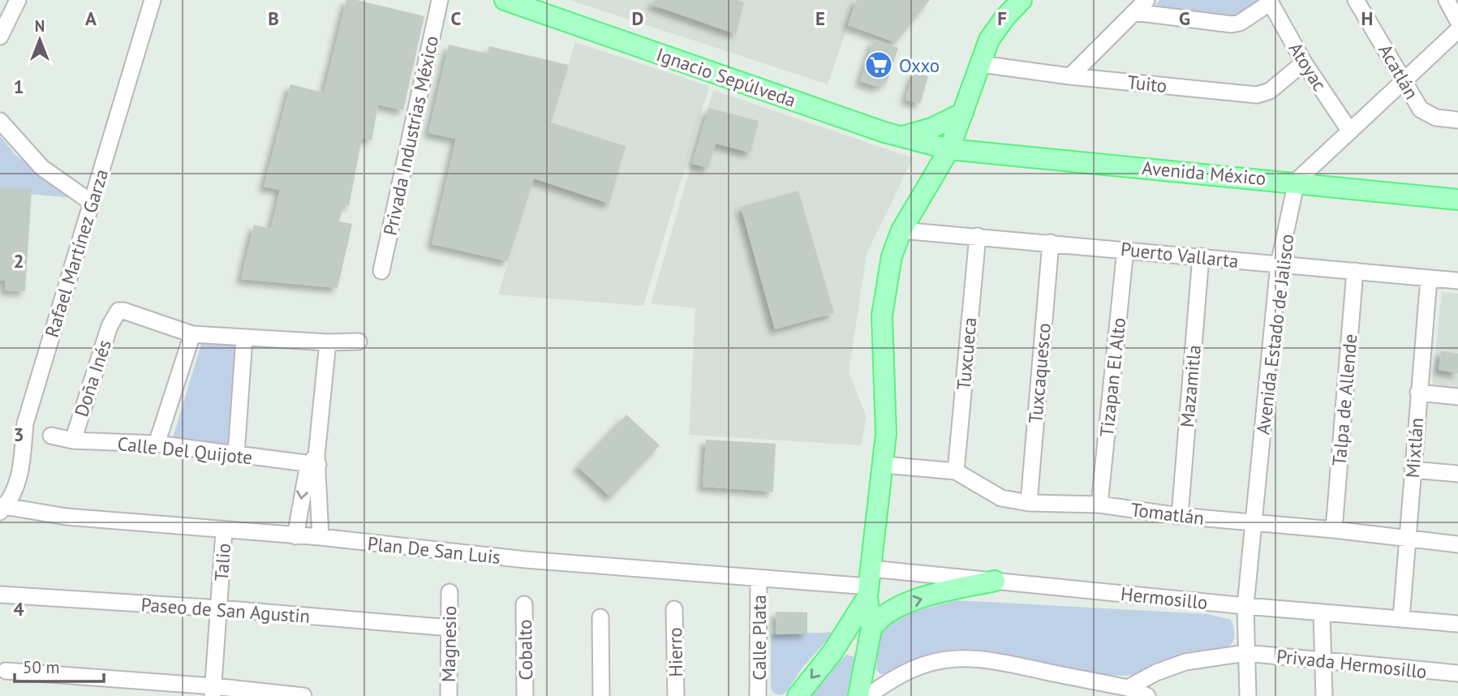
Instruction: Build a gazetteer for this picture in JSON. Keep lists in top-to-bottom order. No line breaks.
{"streets":{"main road":["Ignacio Sepúlveda","Avenida México"],"street":["Atoyac","Acatlán","Tuito","Privada Industrias México","Rafael Martínez Garza","Puerto Vallarta","Avenida Estado de Jalisco","Tuxcueca","Tuxcaquesco","Tizapan El Alto","Doña Inés","Mazamitla","Talpa de Allende","Mixtlán","Calle Del Quijote","Tomatlán","Plan De San Luis","Talio","Hermosillo","Paseo de San Agustin","Calle Plata","Magnesio","Cobalto","Hierro","Privada Hermosillo"]},"crossings":[["Atoyac","Tuito"],["Ignacio Sepúlveda","Avenida México"],["Avenida México","Avenida Estado de Jalisco"],["Rafael Martínez Garza","Plan De San Luis"],["Puerto Vallarta","Avenida Estado de Jalisco"],["Puerto Vallarta","Tuxcueca"],["Puerto Vallarta","Tuxcaquesco"],["Puerto Vallarta","Tizapan El Alto"],["Puerto Vallarta","Mazamitla"],["Puerto Vallarta","Talpa de Allende"],["Puerto Vallarta","Mixtlán"],["Avenida Estado de Jalisco","Tomatlán"],["Avenida Estado de Jalisco","Hermosillo"],["Avenida Estado de Jalisco","Privada Hermosillo"],["Tuxcueca","Tomatlán"],["Tuxcaquesco","Tomatlán"],["Tizapan El Alto","Tomatlán"],["Doña Inés","Calle Del Quijote"],["Mazamitla","Tomatlán"],["Talpa de Allende","Tomatlán"],["Mixtlán","Tomatlán"],["Mixtlán","Hermosillo"],["Plan De San Luis","Talio"],["Plan De San Luis","Hermosillo"],["Plan De San Luis","Calle Plata"],["Talio","Paseo de San Agustin"],["Paseo de San Agustin","Magnesio"]],"places":{"supermarket":["Oxxo"]},"scale_bar":"50 m","north":"top","grid":{"columns":["A","B","C","D","E","F","G","H"],"rows":["1","2","3","4"]}}
